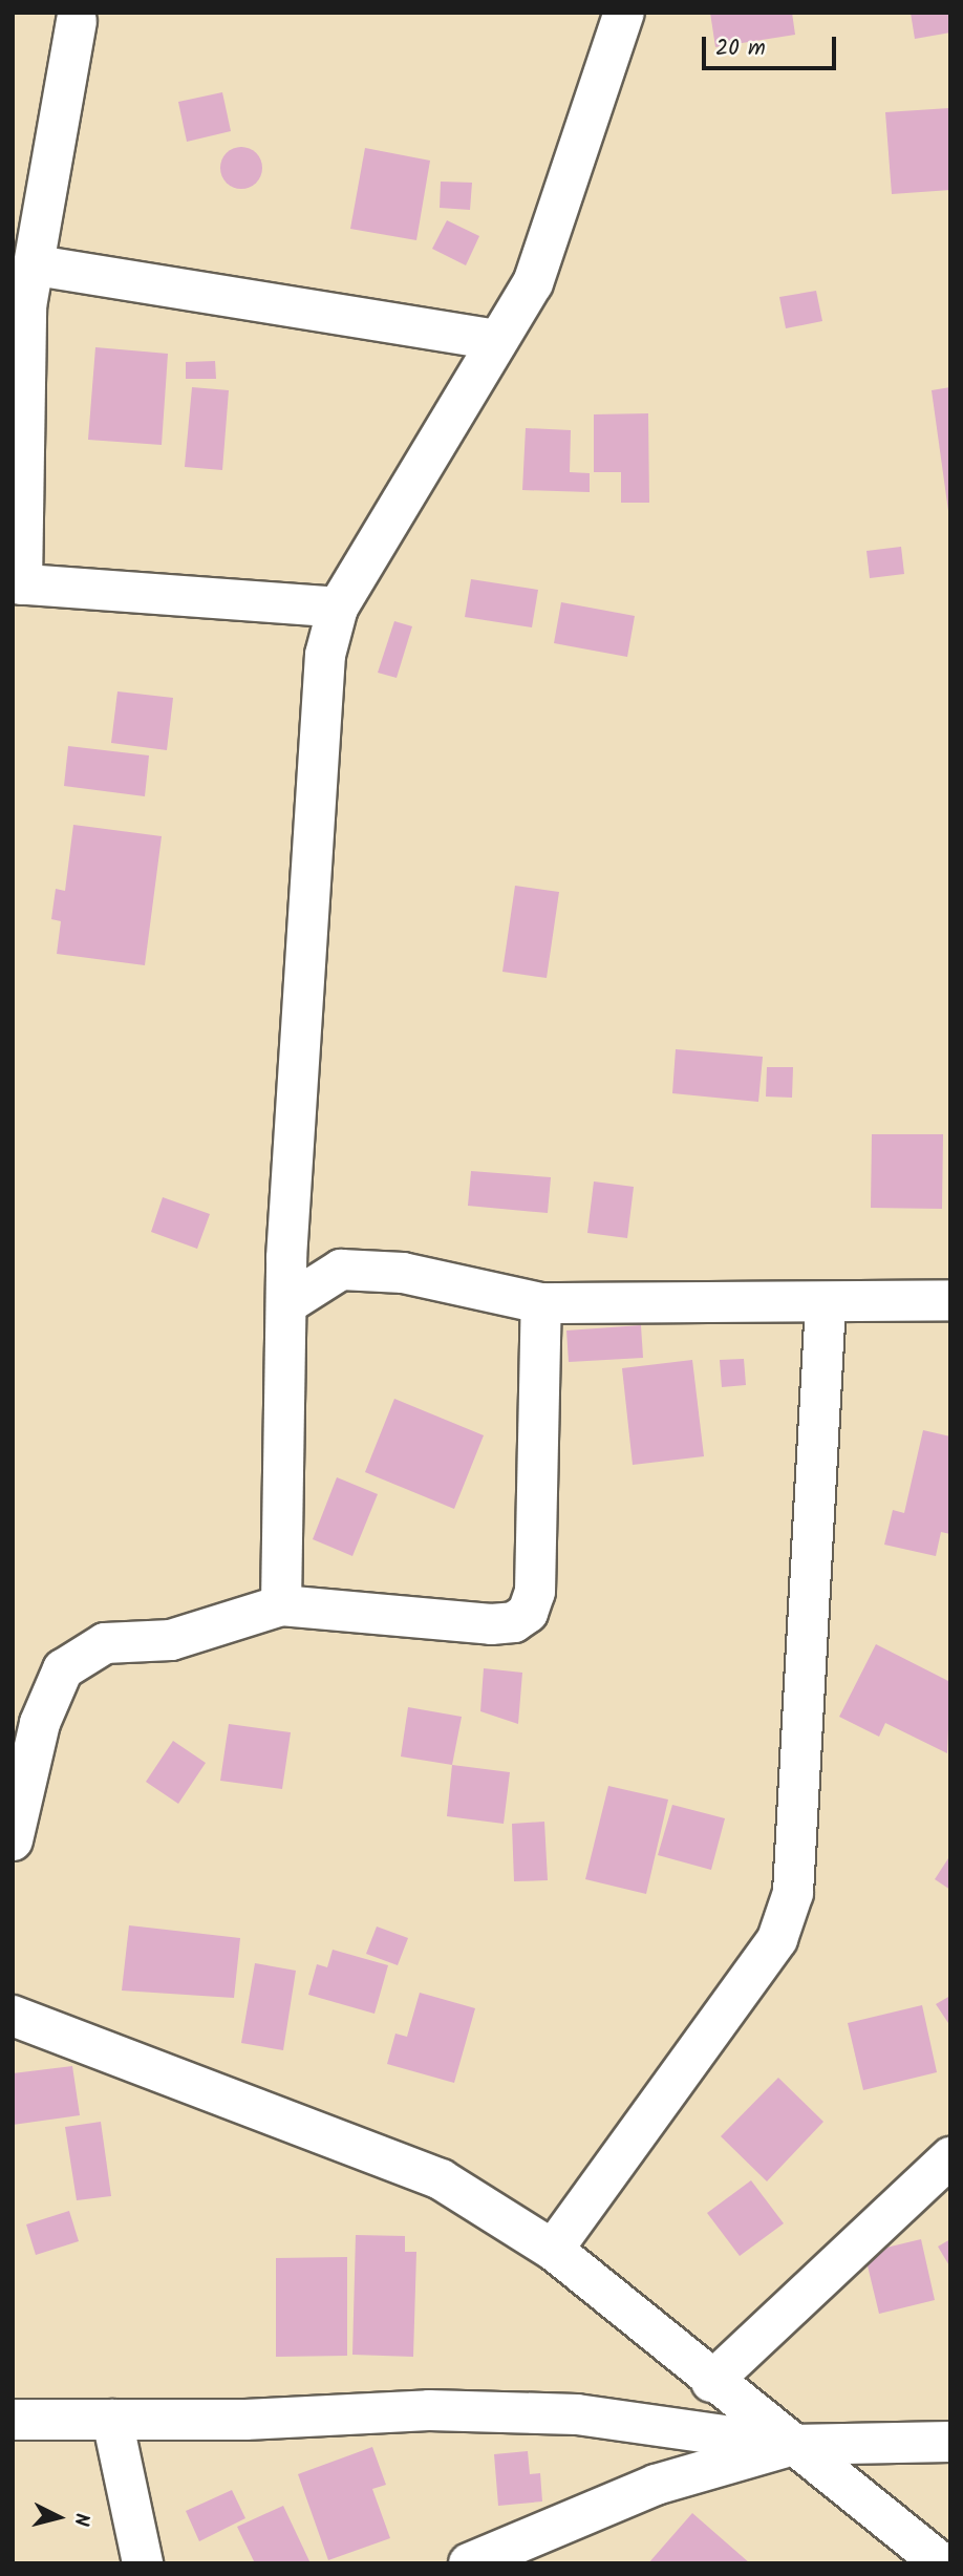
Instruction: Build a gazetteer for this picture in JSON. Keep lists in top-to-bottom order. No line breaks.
{"scale_bar":"20 m","north":"right"}
